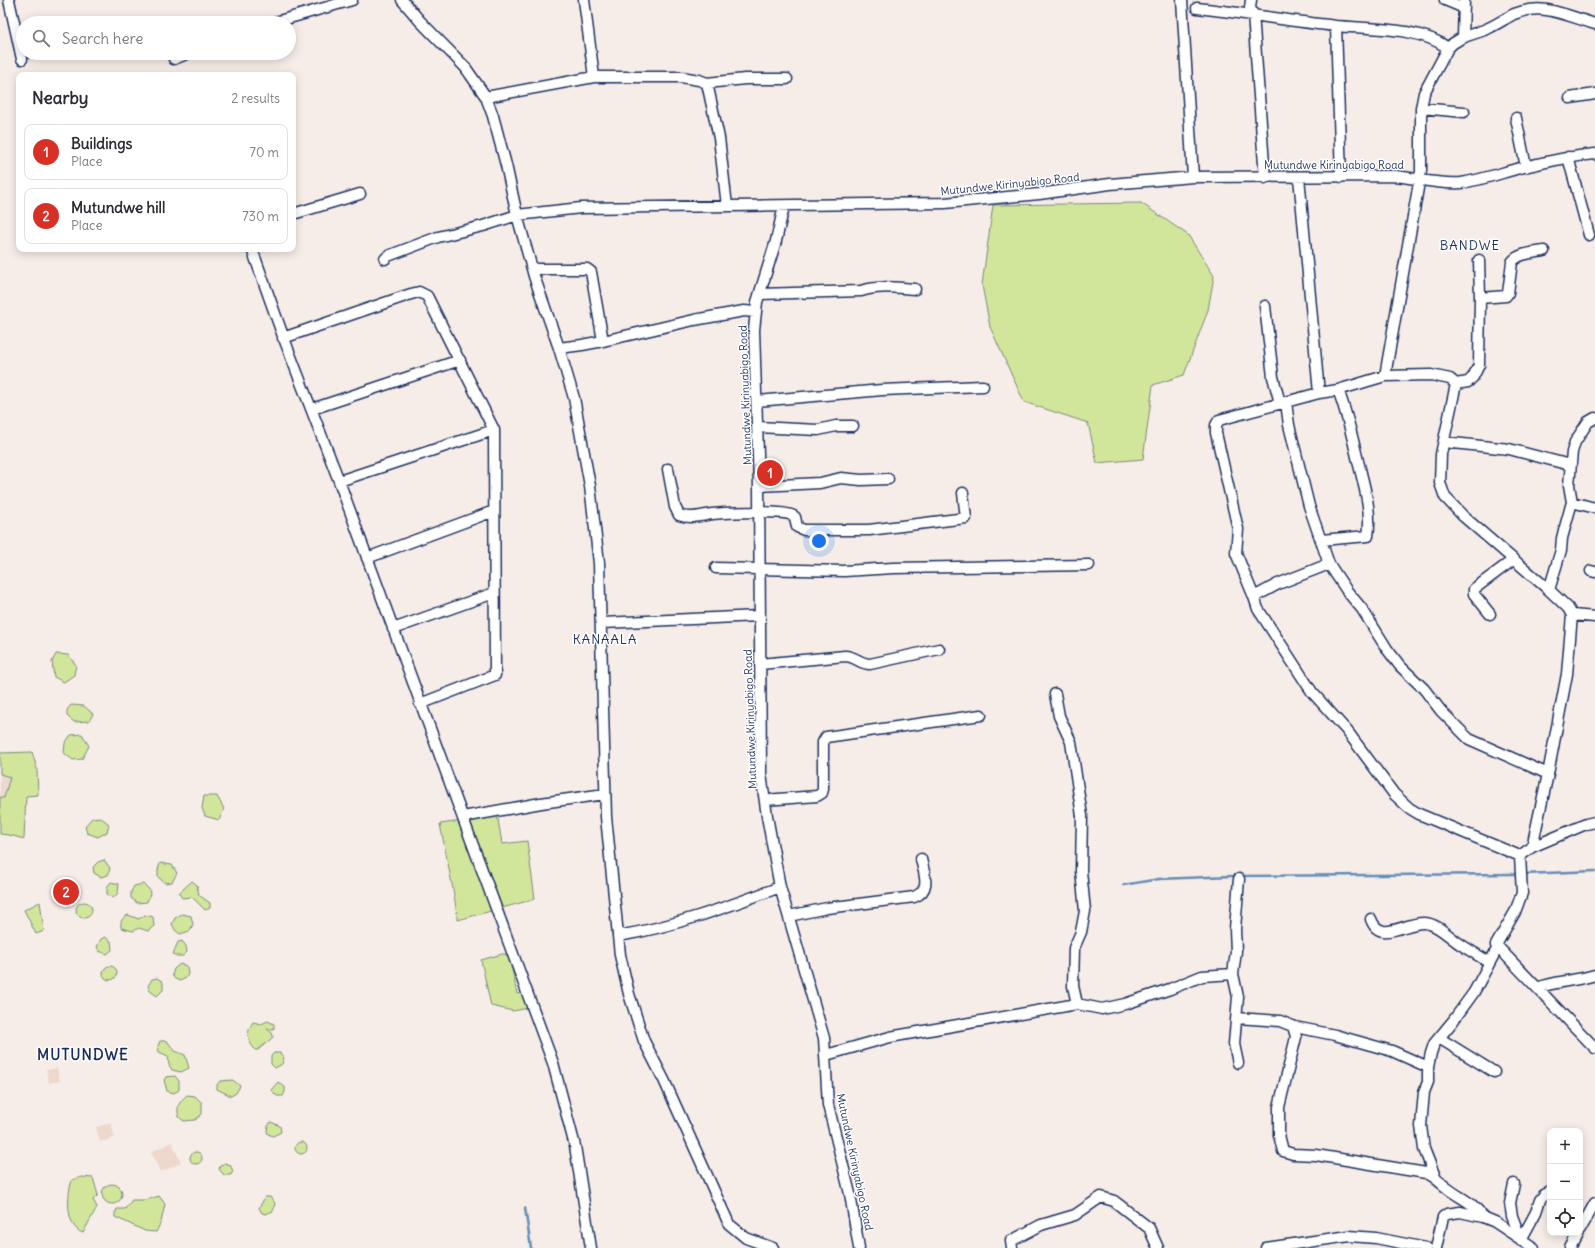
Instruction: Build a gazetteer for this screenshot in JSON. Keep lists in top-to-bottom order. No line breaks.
{"streets":{"street":["Mutundwe Kirinyabigo Road"]},"districts":["BANDWE","KANAALA","MUTUNDWE"],"page":{"search":"Search here","heading":["Nearby","2 results"],"list":[{"mark":"1","name":"Buildings","note":"Place","value":"70 m"},{"mark":"2","name":"Mutundwe hill","note":"Place","value":"730 m"}],"pins":["1","2"],"map_buttons":["+","−"]}}
